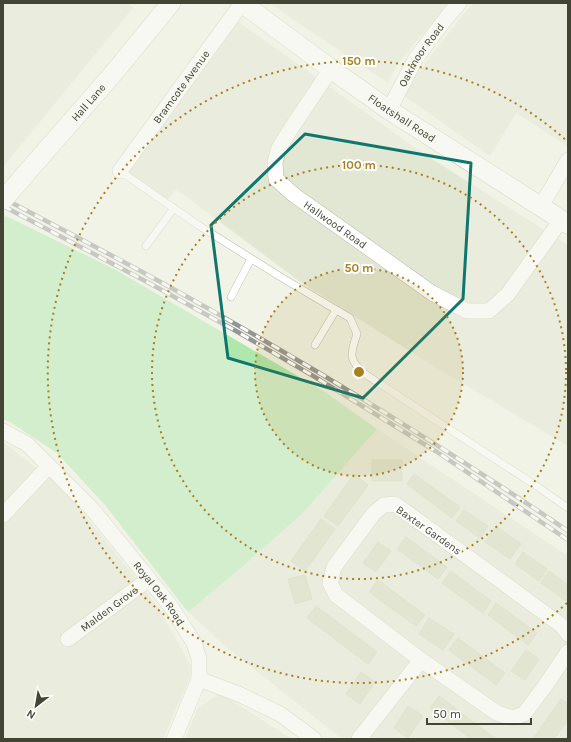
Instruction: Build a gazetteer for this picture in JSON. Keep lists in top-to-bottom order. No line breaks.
{"streets":{"street":["Oakmoor Road","Bramcote Avenue","Hall Lane","Floatshall Road","Hallwood Road","Baxter Gardens","Royal Oak Road","Malden Grove"]},"crossings":[["Oakmoor Road","Floatshall Road"],["Bramcote Avenue","Floatshall Road"],["Floatshall Road","Hallwood Road"],["Royal Oak Road","Malden Grove"]],"scale_bar":"50 m","north":"bottom left","rings":["150 m","100 m","50 m"]}
